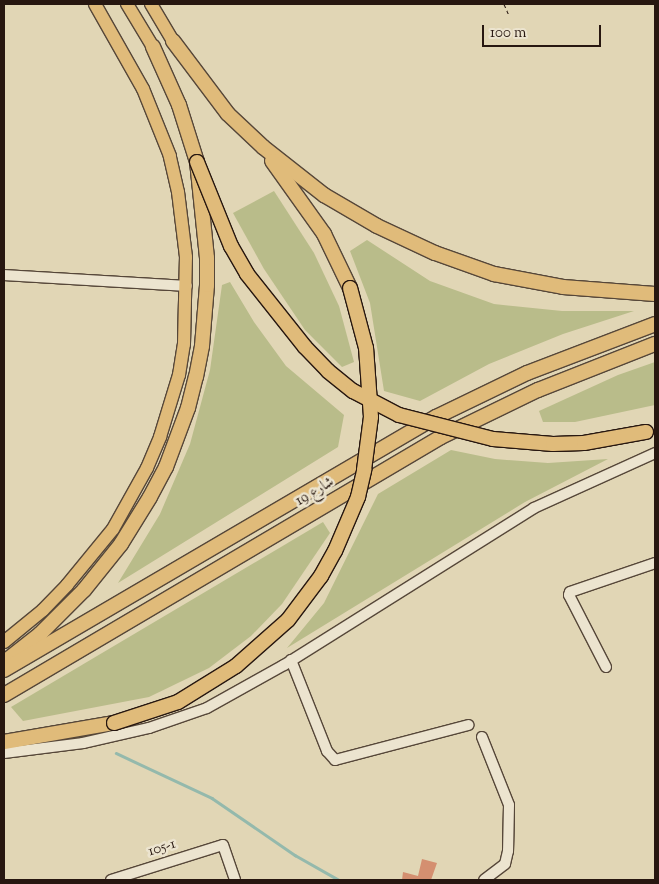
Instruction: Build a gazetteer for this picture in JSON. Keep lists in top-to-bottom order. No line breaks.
{"streets":{"highway":["شارع 19"],"street":["105-1"]},"scale_bar":"100 m"}
